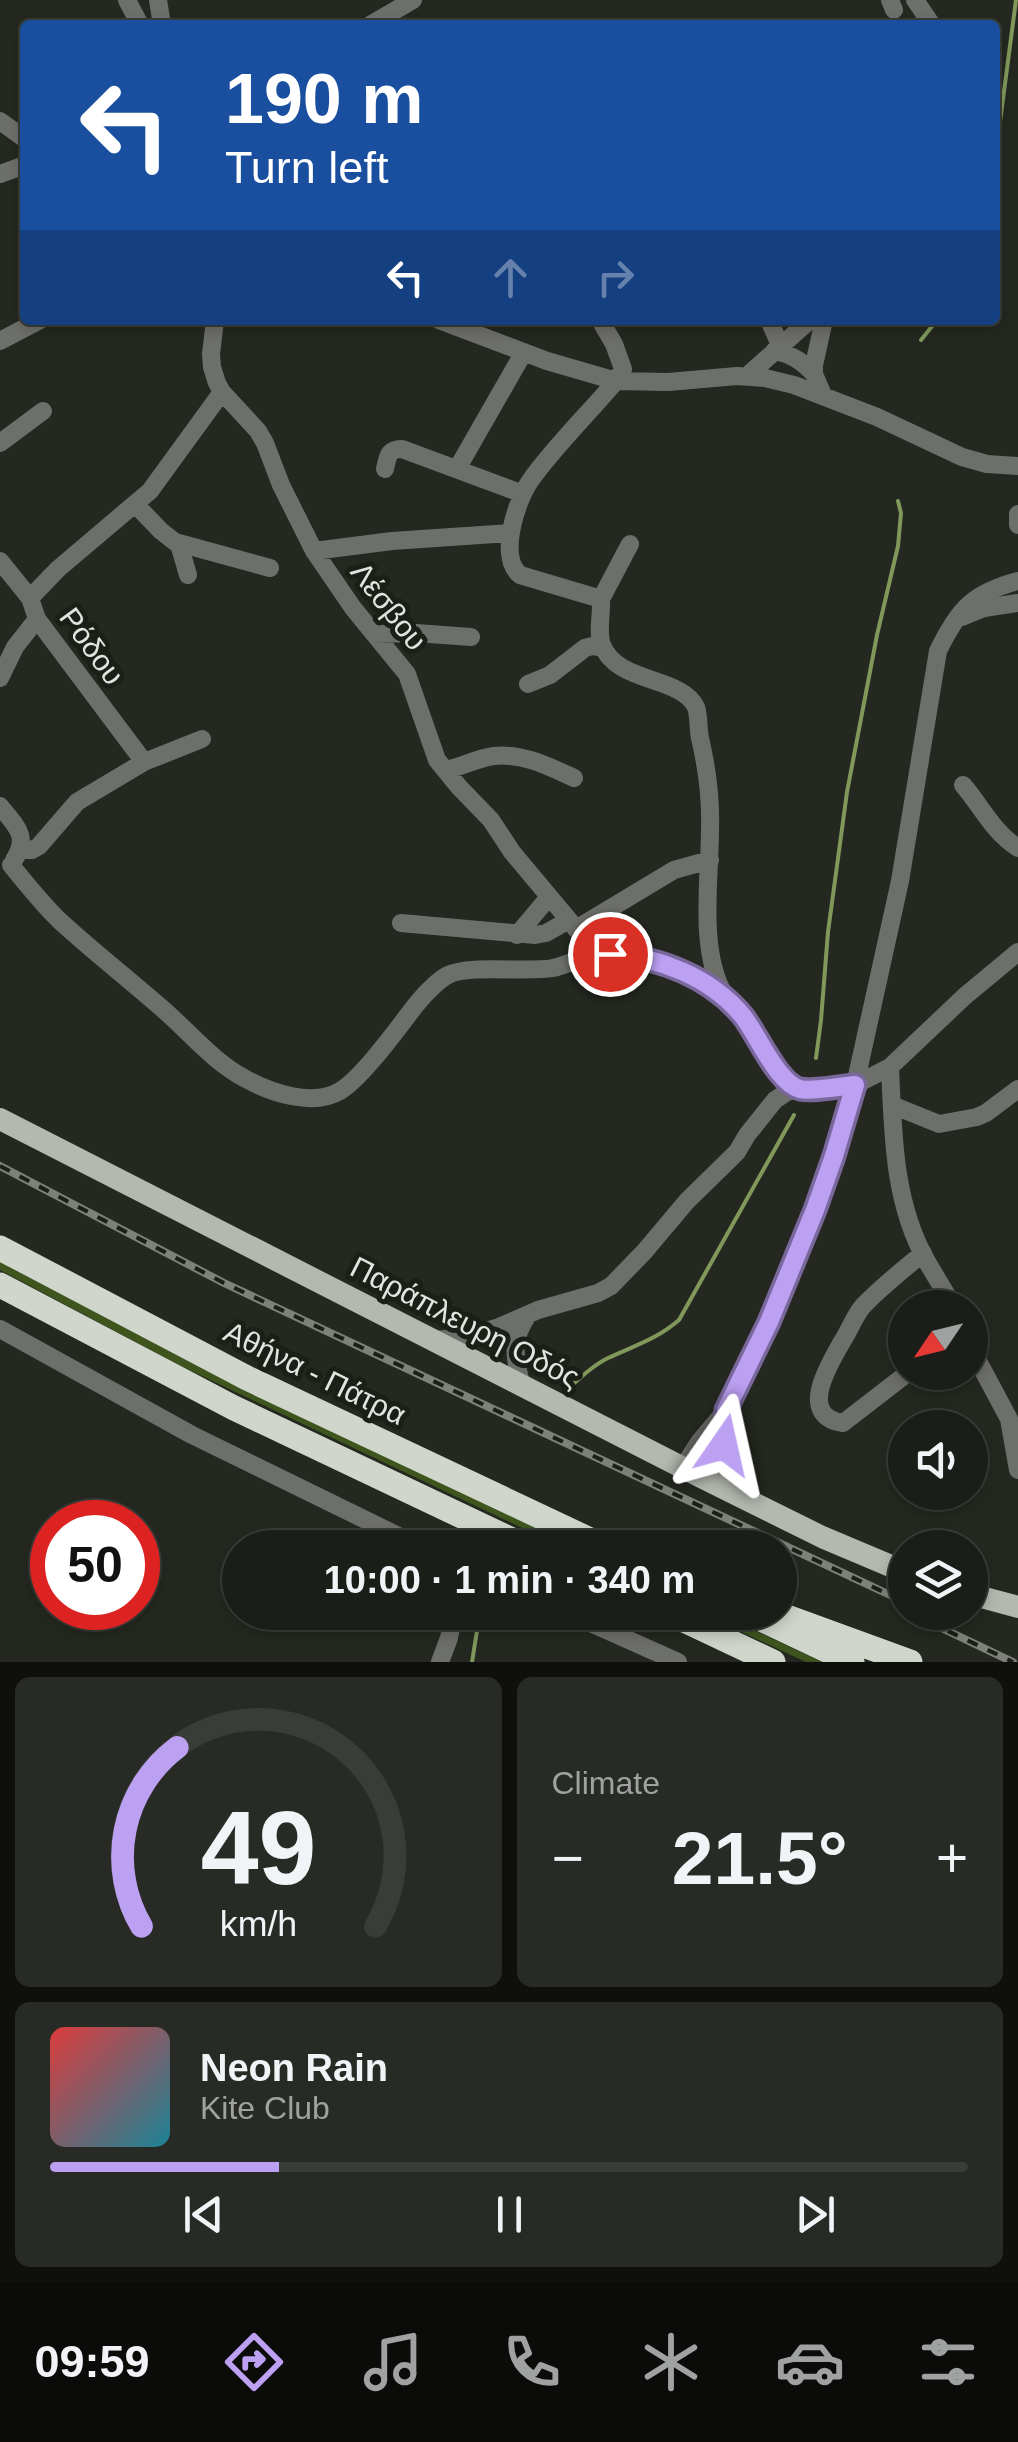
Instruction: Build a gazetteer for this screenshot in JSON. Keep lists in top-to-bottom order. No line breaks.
{"streets":{"highway":["Αθήνα - Πάτρα"],"main road":["Παράπλευρη Οδός"],"street":["Λέσβου","Ρόδου"]},"north":"bottom left","page":{"turn":["190 m","Turn left"],"limit":"50","trip":"10:00 · 1 min · 340 m","tile":"Climate","heat":["−","21.5°","+"],"song":["Neon Rain","Kite Club"],"tabs":"09:59","gauge":["49","km/h"]}}
